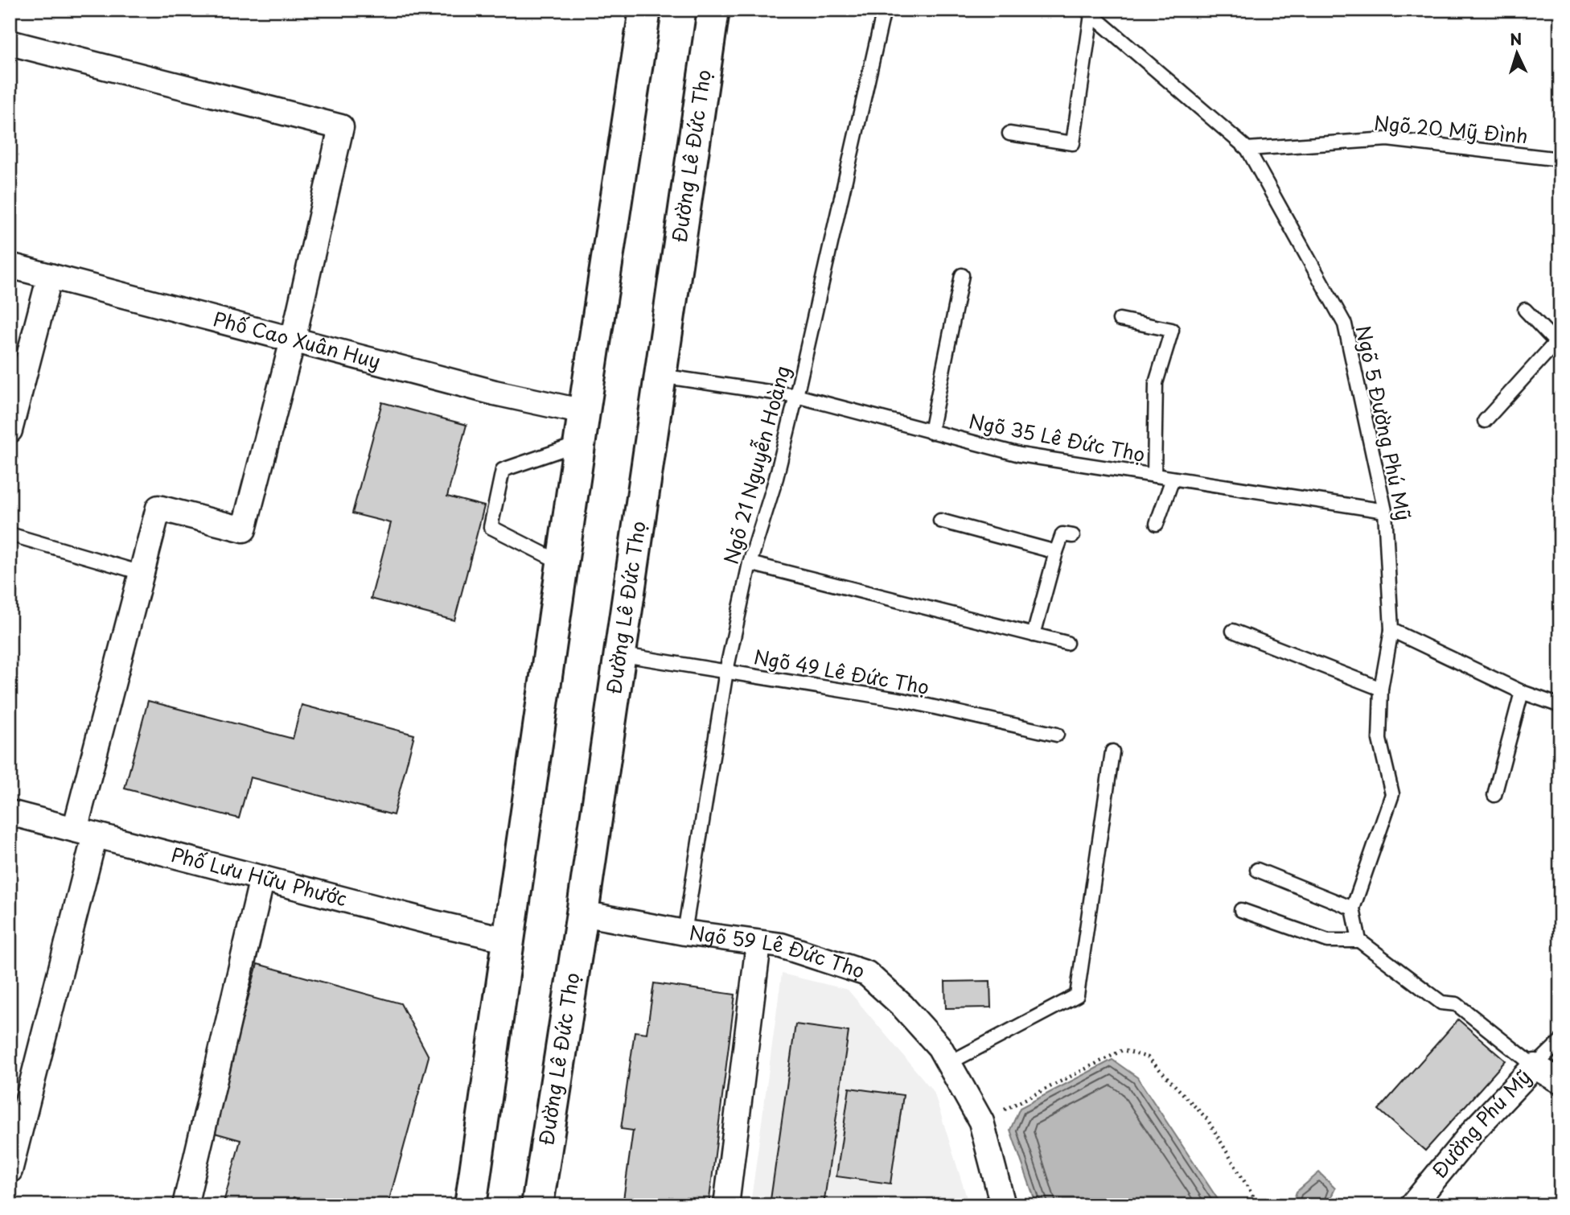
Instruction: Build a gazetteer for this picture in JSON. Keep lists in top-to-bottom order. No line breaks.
{"streets":{"main road":["Đường Lê Đức Thọ"],"street":["Phố Cao Xuân Huy","Phố Lưu Hữu Phước","Ngõ 59 Lê Đức Thọ","Đường Phú Mỹ"],"lane":["Ngõ 20 Mỹ Đình","Ngõ 5 Đường Phú Mỹ","Ngõ 35 Lê Đức Thọ","Ngõ 21 Nguyễn Hoàng","Ngõ 49 Lê Đức Thọ"]},"crossings":[["Ngõ 20 Mỹ Đình","Ngõ 5 Đường Phú Mỹ"],["Đường Lê Đức Thọ","Ngõ 35 Lê Đức Thọ"],["Đường Lê Đức Thọ","Ngõ 49 Lê Đức Thọ"],["Đường Lê Đức Thọ","Ngõ 59 Lê Đức Thọ"],["Ngõ 5 Đường Phú Mỹ","Ngõ 35 Lê Đức Thọ"],["Ngõ 35 Lê Đức Thọ","Ngõ 21 Nguyễn Hoàng"],["Ngõ 21 Nguyễn Hoàng","Ngõ 49 Lê Đức Thọ"],["Ngõ 21 Nguyễn Hoàng","Ngõ 59 Lê Đức Thọ"]],"north":"top"}
